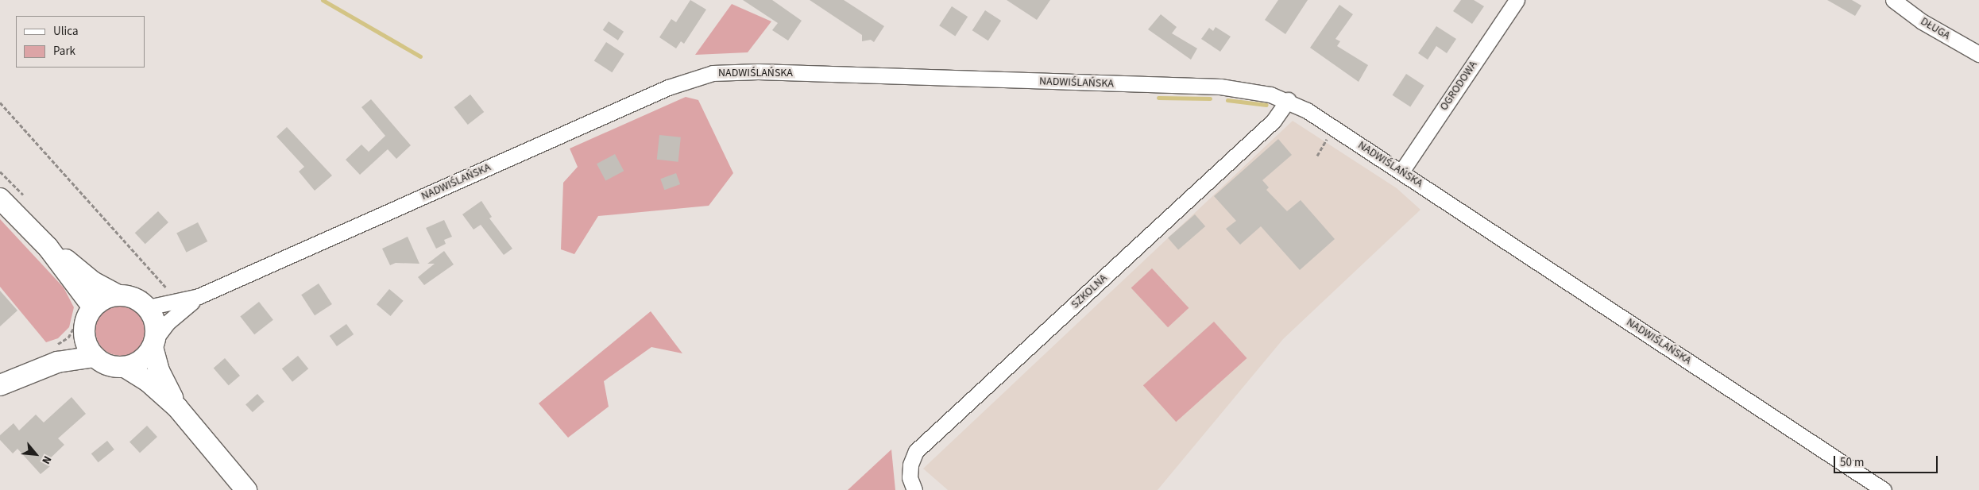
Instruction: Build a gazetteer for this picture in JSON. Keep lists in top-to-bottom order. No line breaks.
{"streets":{"street":["DŁUGA","NADWIŚLAŃSKA","OGRODOWA","SZKOLNA"]},"crossings":[["NADWIŚLAŃSKA","OGRODOWA"],["NADWIŚLAŃSKA","SZKOLNA"]],"legend":["Ulica","Park"],"scale_bar":"50 m","north":"bottom right"}
